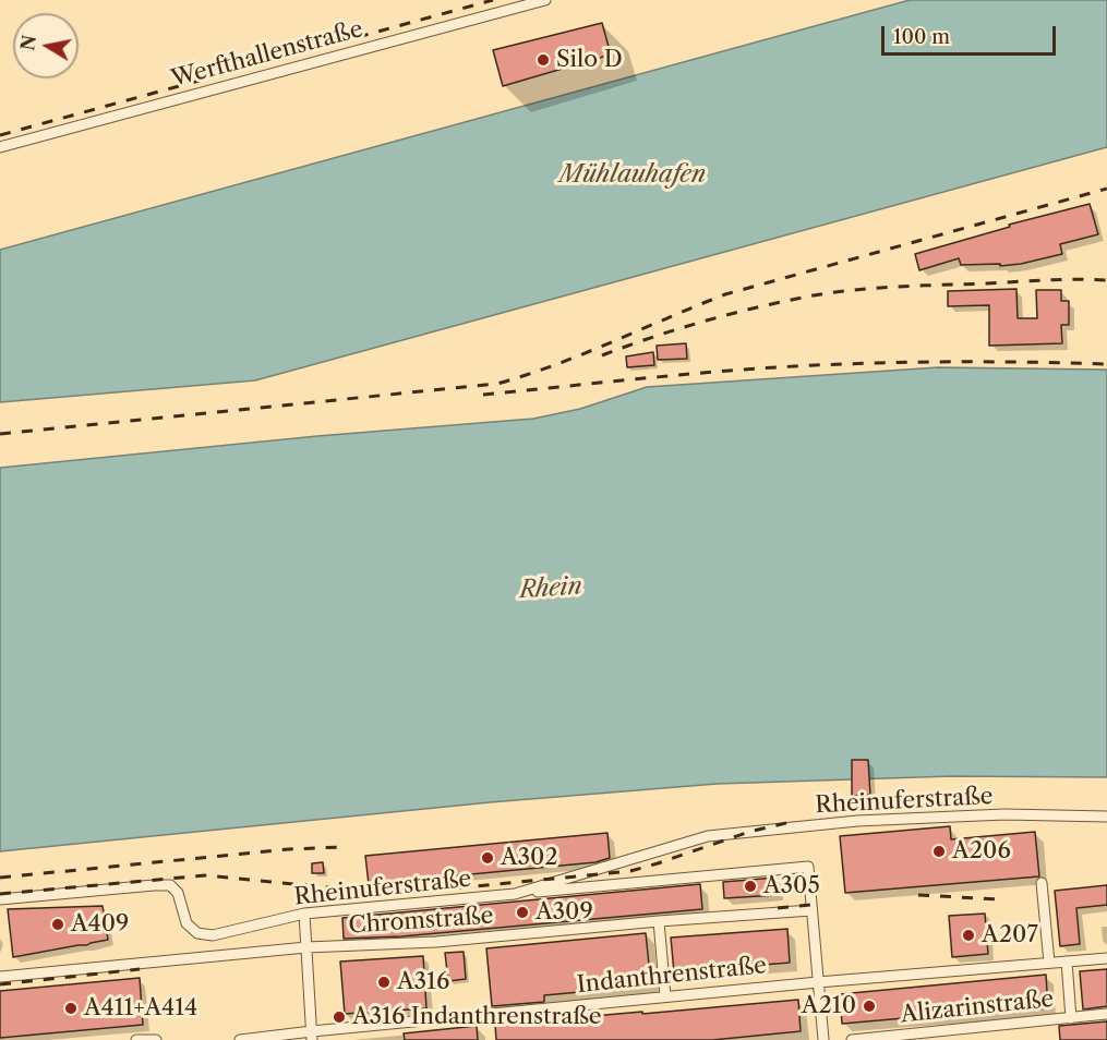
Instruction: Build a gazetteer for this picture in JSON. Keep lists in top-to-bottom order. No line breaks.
{"streets":{"street":["Werfthallenstraße","Rheinuferstraße","Chromstraße","Indanthrenstraße","Alizarinstraße"]},"water":["Mühlauhafen","Rhein"],"places":["Silo D","A206","A302","A305","A309","A409","A207","A316","A210","A411+A414","A316 Indanthrenstraße"],"scale_bar":"100 m","north":"left"}
